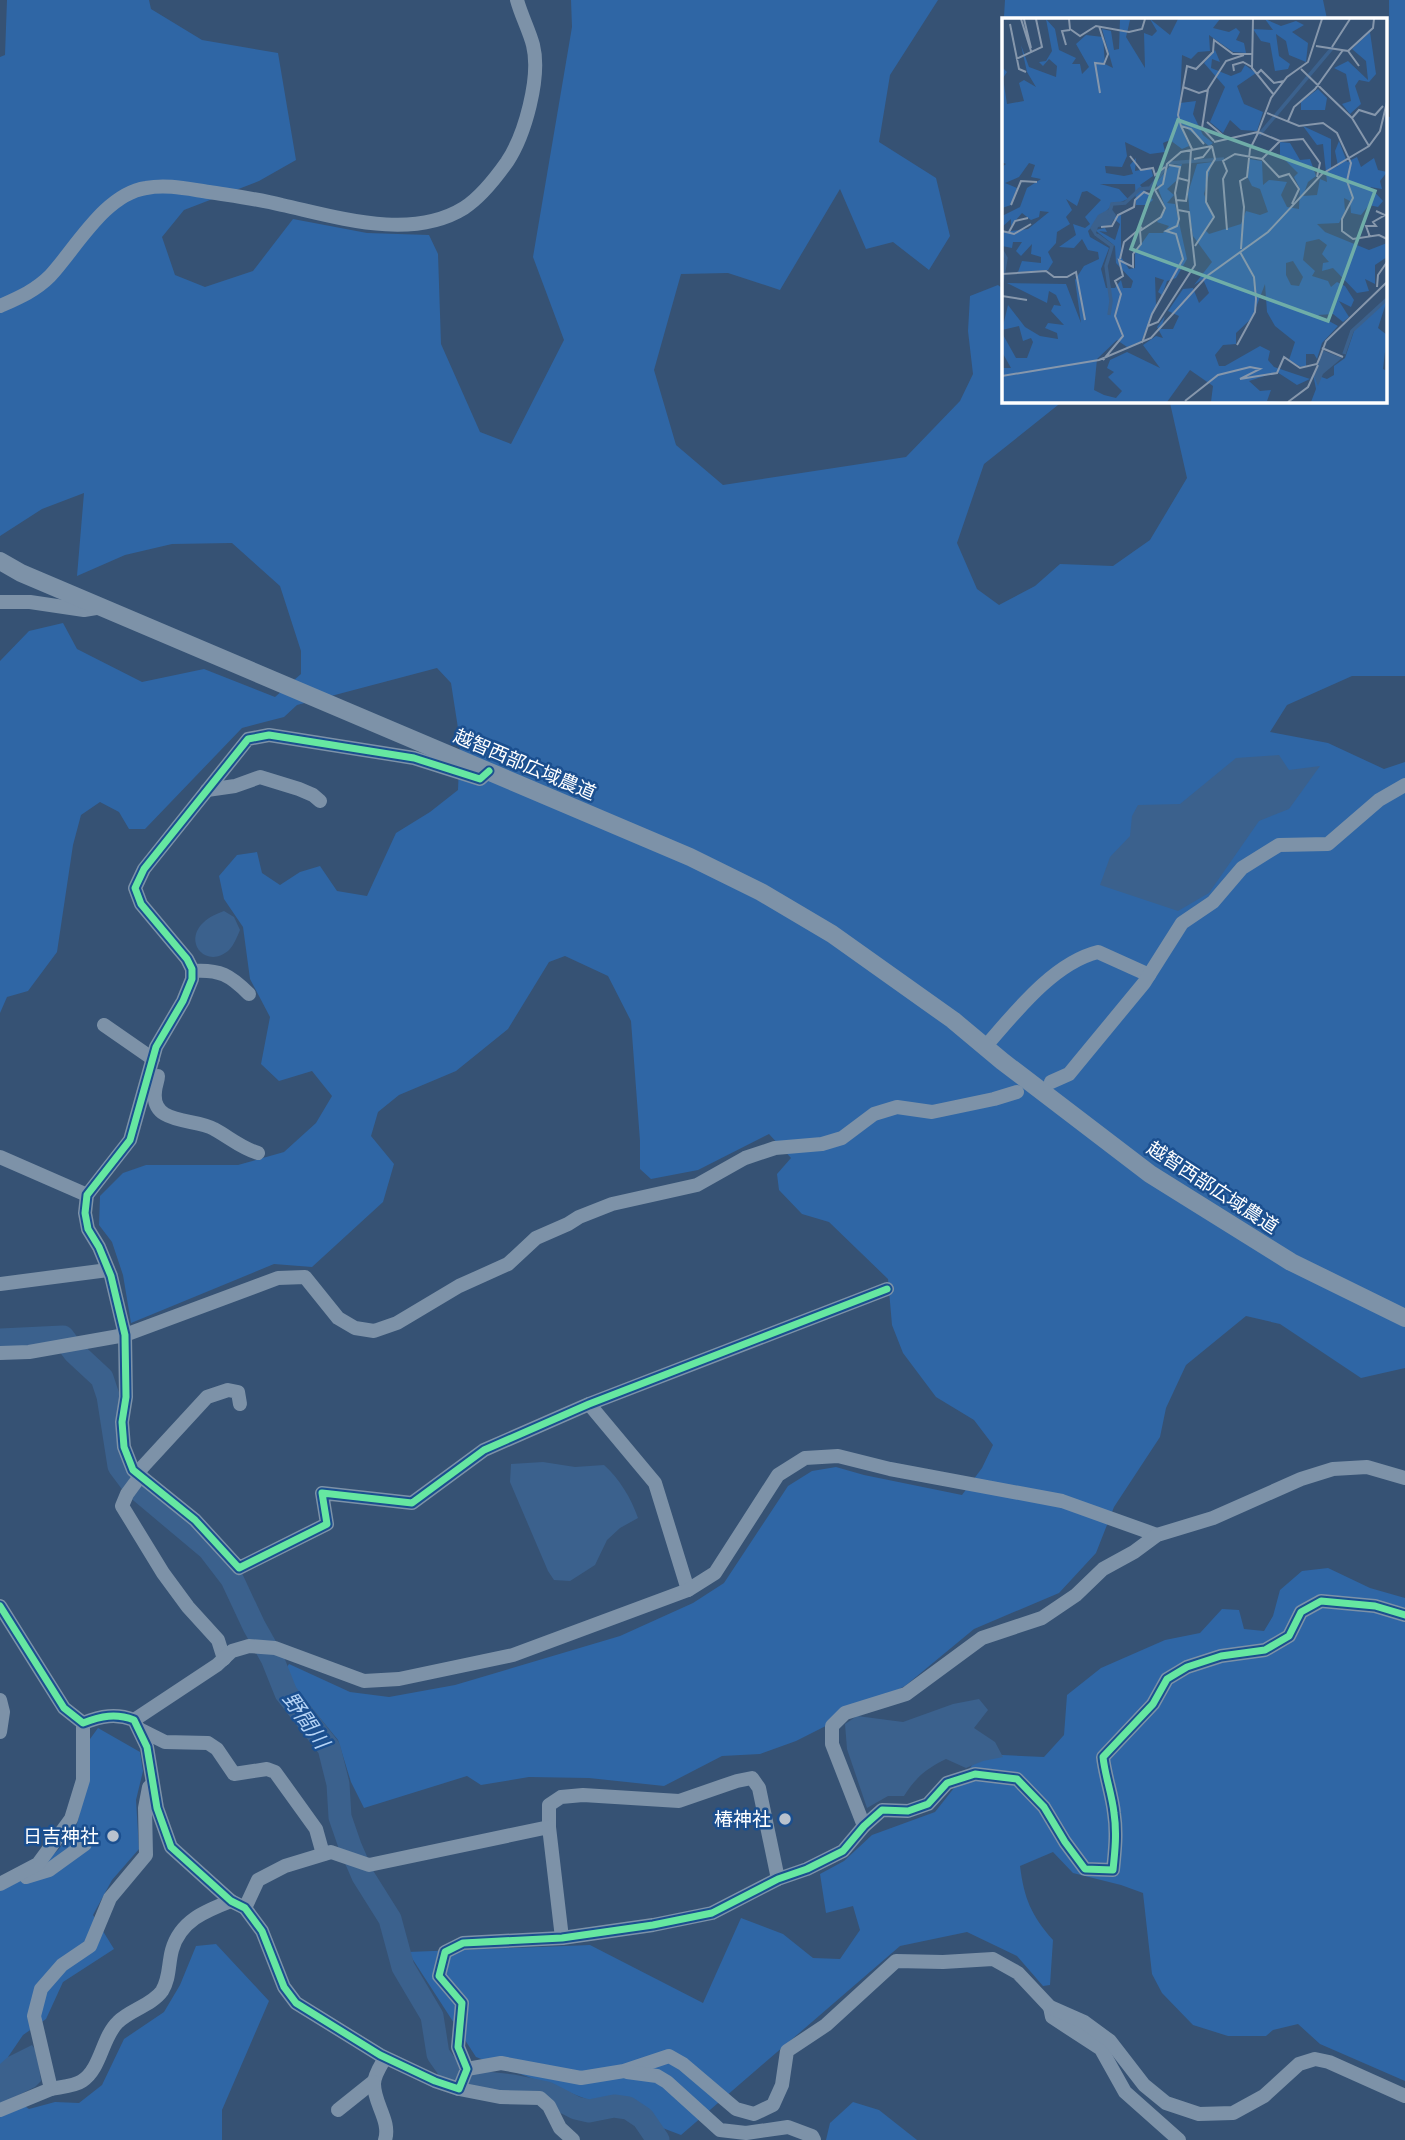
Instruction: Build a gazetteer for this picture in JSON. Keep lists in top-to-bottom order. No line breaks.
{"streets":{"street":["越智西部広域農道"]},"water":["野間川"],"places":["椿神社","日吉神社"]}
